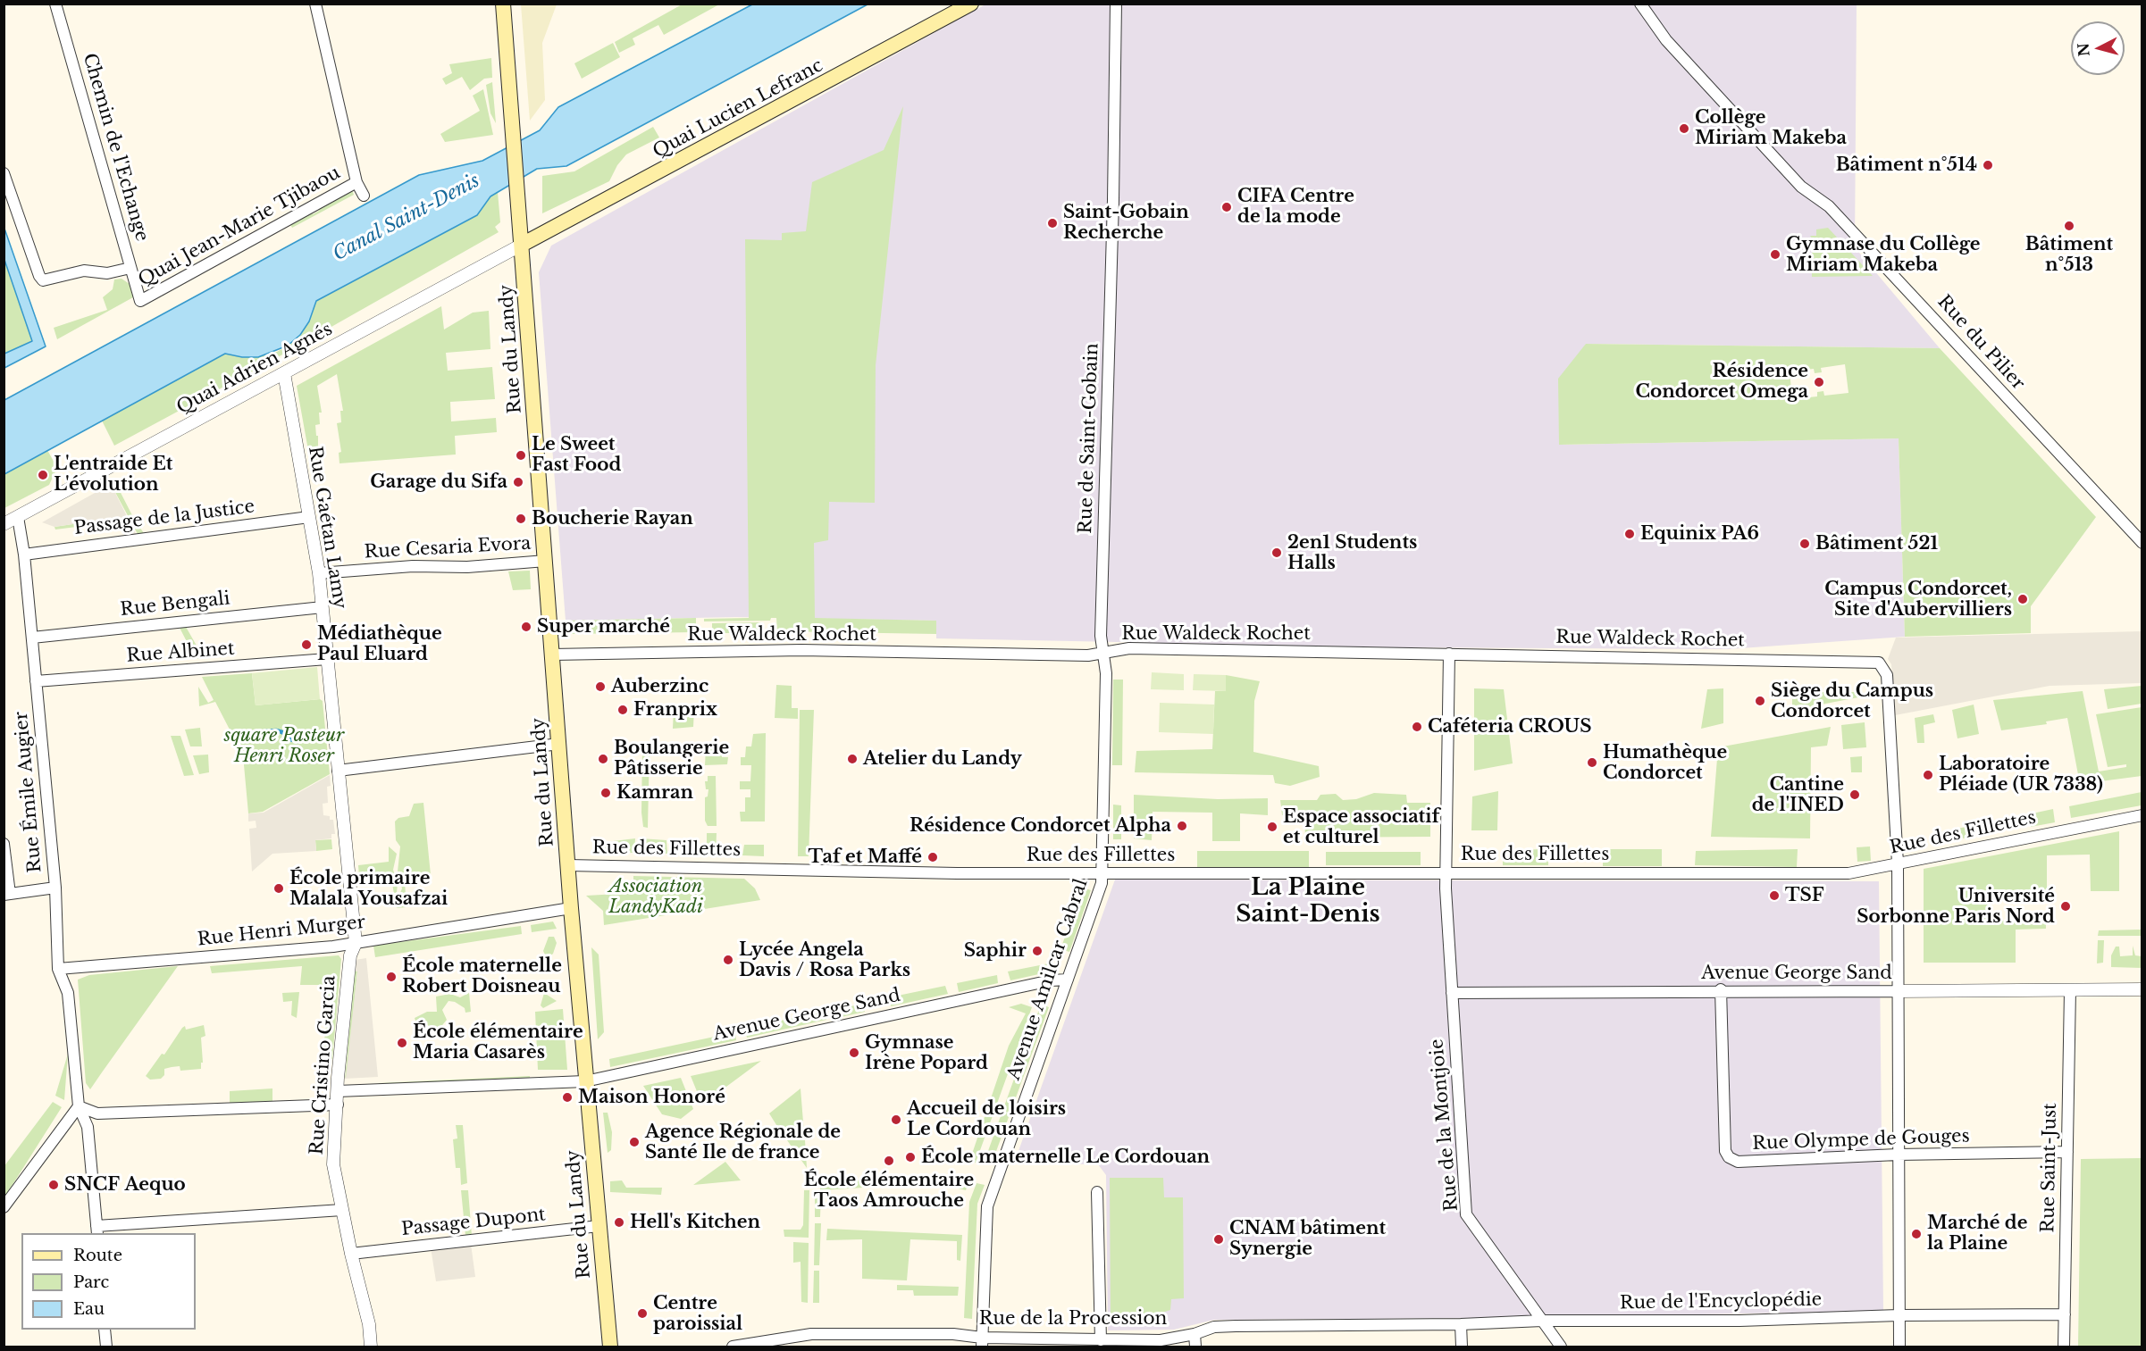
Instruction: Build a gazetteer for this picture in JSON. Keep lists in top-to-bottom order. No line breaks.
{"streets":{"main road":["Quai Lucien Lefranc","Rue du Landy"],"street":["Chemin de l'Echange","Quai Jean-Marie Tjibaou","Rue du Pilier","Quai Adrien Agnés","Rue de Saint-Gobain","Passage de la Justice","Rue Gaétan Lamy","Rue Cesaria Evora","Rue Bengali","Rue Waldeck Rochet","Rue Albinet","Rue Émile Augier","Rue des Fillettes","Rue Henri Murger","Avenue George Sand","Avenue Amilcar Cabral","Rue Cristino Garcia","Rue de la Montjoie","Rue Olympe de Gouges","Rue Saint-Just","Passage Dupont","Rue de l'Encyclopédie","Rue de la Procession"]},"crossings":[["Quai Lucien Lefranc","Rue du Landy"],["Quai Lucien Lefranc","Quai Adrien Agnés"],["Chemin de l'Echange","Quai Jean-Marie Tjibaou"],["Rue du Landy","Quai Adrien Agnés"],["Rue du Landy","Rue Cesaria Evora"],["Rue du Landy","Rue Waldeck Rochet"],["Rue du Landy","Rue des Fillettes"],["Rue du Landy","Rue Henri Murger"],["Rue du Landy","Avenue George Sand"],["Rue du Landy","Passage Dupont"],["Quai Adrien Agnés","Rue Gaétan Lamy"],["Quai Adrien Agnés","Rue Émile Augier"],["Rue de Saint-Gobain","Rue Waldeck Rochet"],["Rue de Saint-Gobain","Rue des Fillettes"],["Rue de Saint-Gobain","Avenue Amilcar Cabral"],["Passage de la Justice","Rue Gaétan Lamy"],["Passage de la Justice","Rue Émile Augier"],["Rue Gaétan Lamy","Rue Cesaria Evora"],["Rue Gaétan Lamy","Rue Bengali"],["Rue Gaétan Lamy","Rue Albinet"],["Rue Gaétan Lamy","Rue Henri Murger"],["Rue Gaétan Lamy","Rue Cristino Garcia"],["Rue Bengali","Rue Émile Augier"],["Rue Waldeck Rochet","Rue des Fillettes"],["Rue Waldeck Rochet","Rue de la Montjoie"],["Rue Albinet","Rue Émile Augier"],["Rue Émile Augier","Rue Henri Murger"],["Rue des Fillettes","Avenue Amilcar Cabral"],["Rue des Fillettes","Rue de la Montjoie"],["Rue Henri Murger","Rue Cristino Garcia"],["Avenue George Sand","Avenue Amilcar Cabral"],["Avenue George Sand","Rue Cristino Garcia"],["Avenue George Sand","Rue de la Montjoie"],["Avenue George Sand","Rue Olympe de Gouges"],["Avenue George Sand","Rue Saint-Just"],["Avenue Amilcar Cabral","Rue de la Procession"],["Rue Cristino Garcia","Passage Dupont"],["Rue de la Montjoie","Rue de l'Encyclopédie"],["Rue de la Montjoie","Rue de la Procession"],["Rue Olympe de Gouges","Rue Saint-Just"],["Rue Saint-Just","Rue de l'Encyclopédie"],["Rue de l'Encyclopédie","Rue de la Procession"]],"districts":["La Plaine Saint-Denis"],"water":["Canal Saint-Denis"],"parks":["square Pasteur Henri Roser","Association LandyKadi"],"places":["Collège Miriam Makeba","Bâtiment n°514","CIFA Centre de la mode","Saint-Gobain Recherche","Bâtiment n°513","Gymnase du Collège Miriam Makeba","Résidence Condorcet Omega","Le Sweet Fast Food","L'entraide Et L'évolution","Garage du Sifa","Boucherie Rayan","Equinix PA6","Bâtiment 521","2en1 Students Halls","Campus Condorcet, Site d'Aubervilliers","Super marché","Médiathèque Paul Eluard","Auberzinc","Siège du Campus Condorcet","Franprix","Caféteria CROUS","Boulangerie Pâtisserie","Atelier du Landy","Humathèque Condorcet","Laboratoire Pléiade (UR 7338)","Kamran","Cantine de l'INED","Résidence Condorcet Alpha","Espace associatif et culturel","Taf et Maffé","École primaire Malala Yousafzai","TSF","Université Sorbonne Paris Nord","Saphir","Lycée Angela Davis / Rosa Parks","École maternelle Robert Doisneau","École élémentaire Maria Casarès","Gymnase Irène Popard","Maison Honoré","Accueil de loisirs Le Cordouan","Agence Régionale de Santé Ile de france","École maternelle Le Cordouan","École élémentaire Taos Amrouche","SNCF Aequo","Hell's Kitchen","Marché de la Plaine","CNAM bâtiment Synergie","Centre paroissial"],"legend":["Route","Parc","Eau"],"north":"left"}
